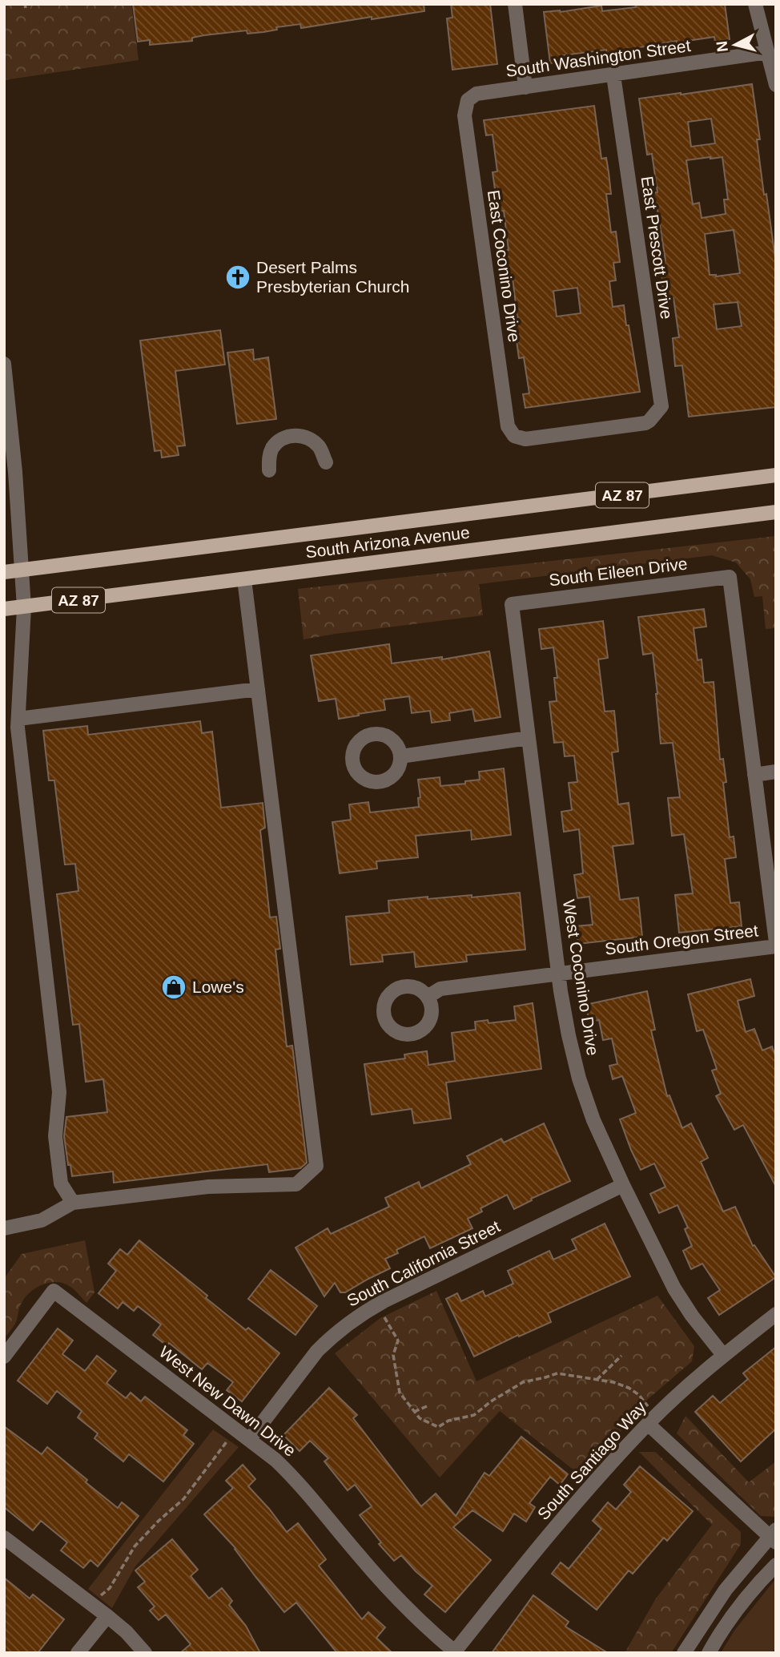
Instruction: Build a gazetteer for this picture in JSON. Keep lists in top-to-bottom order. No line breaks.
{"streets":{"main road":["AZ 87","South Arizona Avenue"],"street":["South Washington Street","East Prescott Drive","East Coconino Drive","South Eileen Drive","South Oregon Street","West Coconino Drive","South California Street","West New Dawn Drive","South Santiago Way"]},"crossings":[["South Washington Street","East Prescott Drive"],["South Washington Street","East Coconino Drive"],["East Prescott Drive","East Coconino Drive"],["South Eileen Drive","West Coconino Drive"],["South Oregon Street","West Coconino Drive"],["West Coconino Drive","South California Street"],["West Coconino Drive","South Santiago Way"],["South California Street","West New Dawn Drive"],["West New Dawn Drive","South Santiago Way"]],"places":{"church":["Desert Palms Presbyterian Church"],"shop":["Lowe's"]},"north":"left"}
